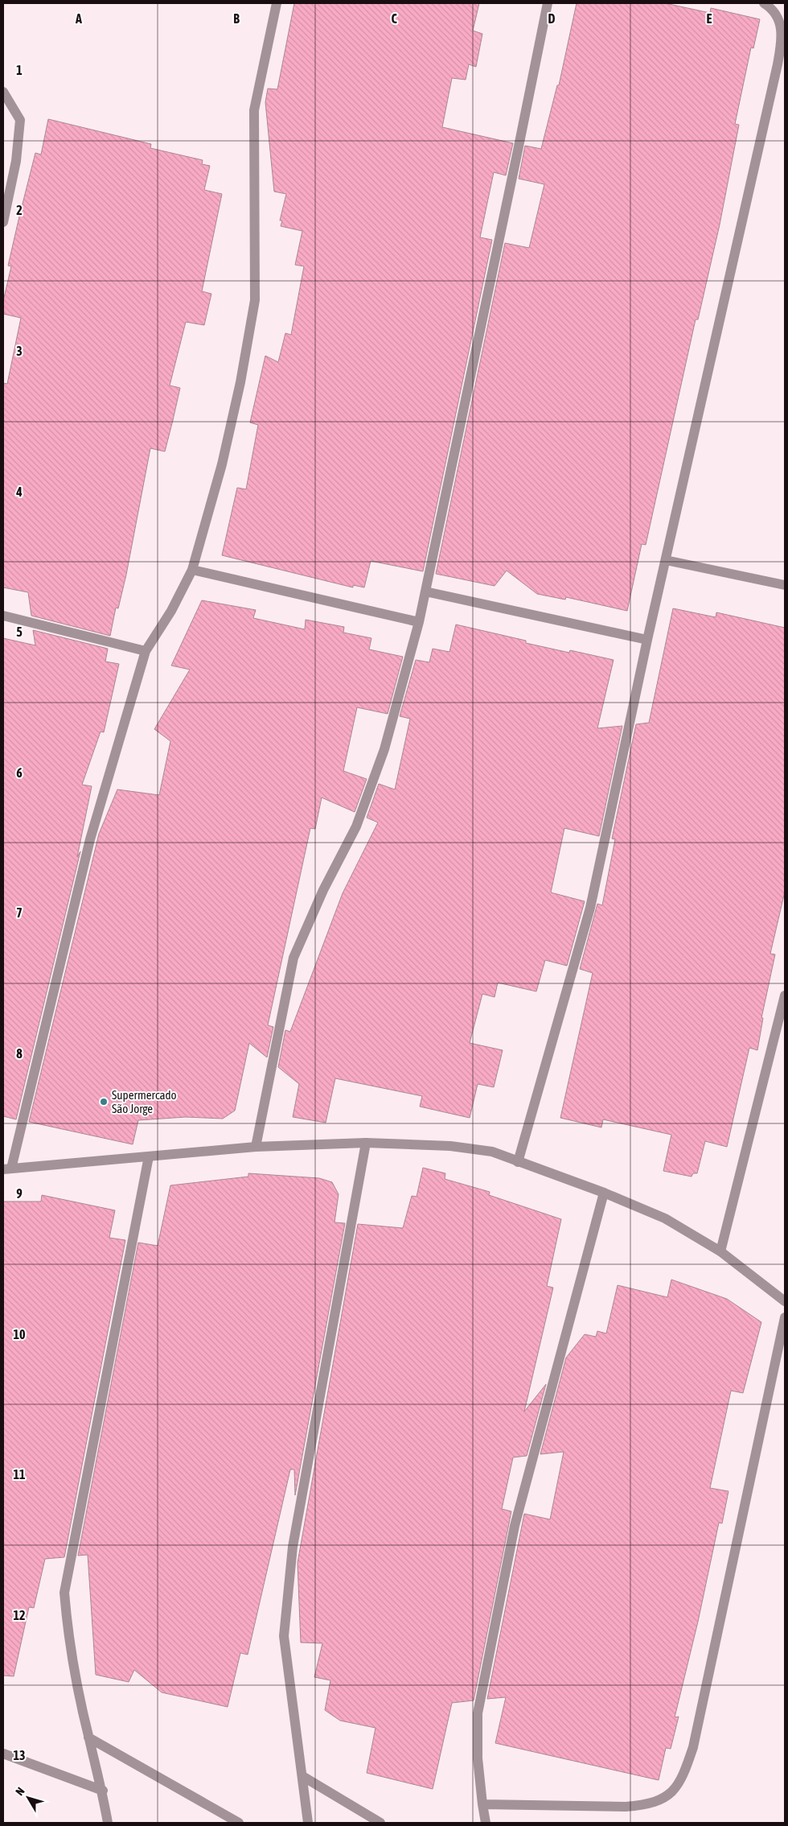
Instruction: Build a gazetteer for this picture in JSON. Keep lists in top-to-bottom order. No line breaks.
{"places":["Supermercado São Jorge"],"north":"top left","grid":{"columns":["A","B","C","D","E"],"rows":["1","2","3","4","5","6","7","8","9","10","11","12","13"]}}
